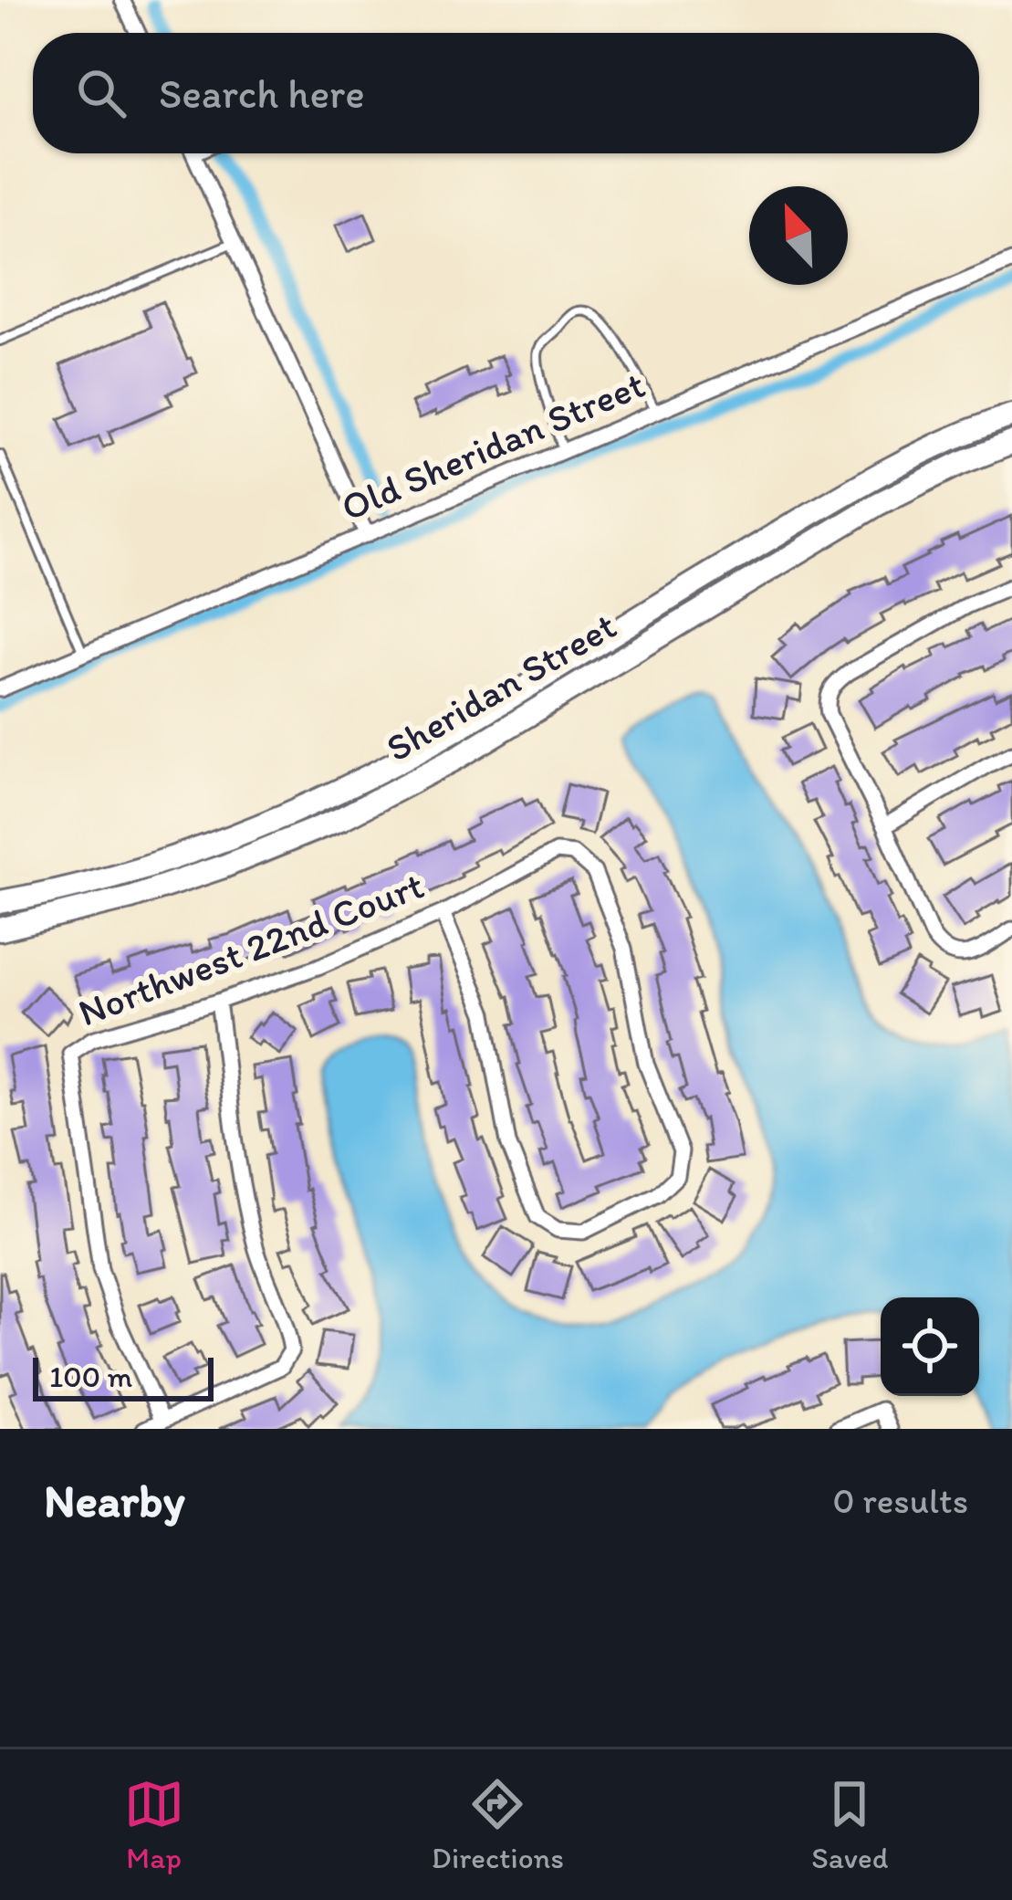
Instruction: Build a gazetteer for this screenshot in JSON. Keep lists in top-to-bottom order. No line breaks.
{"streets":{"main road":["Sheridan Street"],"street":["Old Sheridan Street","Northwest 22nd Court"]},"scale_bar":"100 m","north":"top left","page":{"search":"Search here","scale":"100 m","heading":["Nearby","0 results"],"nav":["Map","Directions","Saved"]}}
